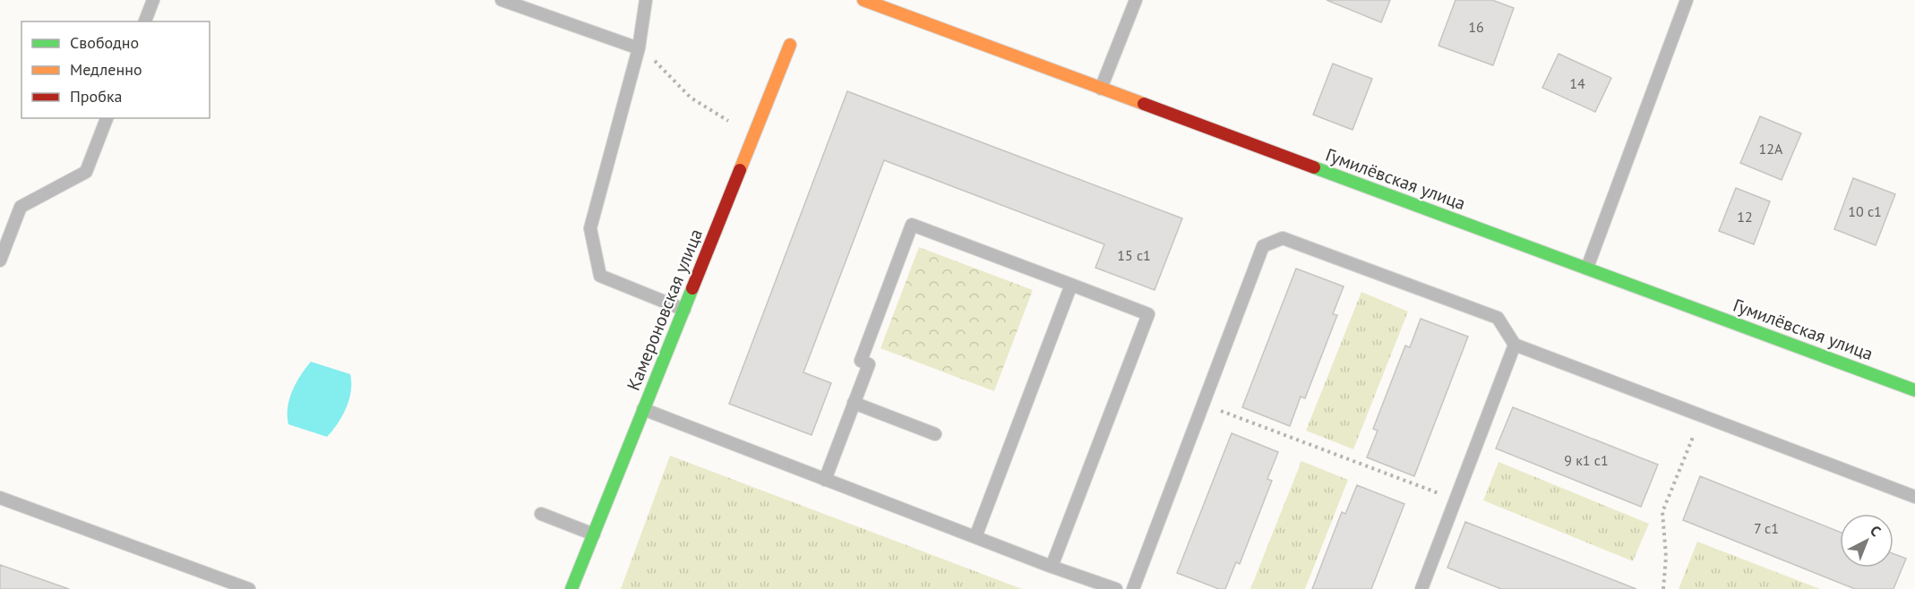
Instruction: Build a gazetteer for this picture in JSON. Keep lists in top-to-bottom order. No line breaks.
{"streets":{"street":["Гумилёвская улица","Камероновская улица"]},"house_numbers":["16","14","12А","10 с1","12","15 с1","9 к1 с1","7 с1"],"legend":["Свободно","Медленно","Пробка"],"north":"top right"}
